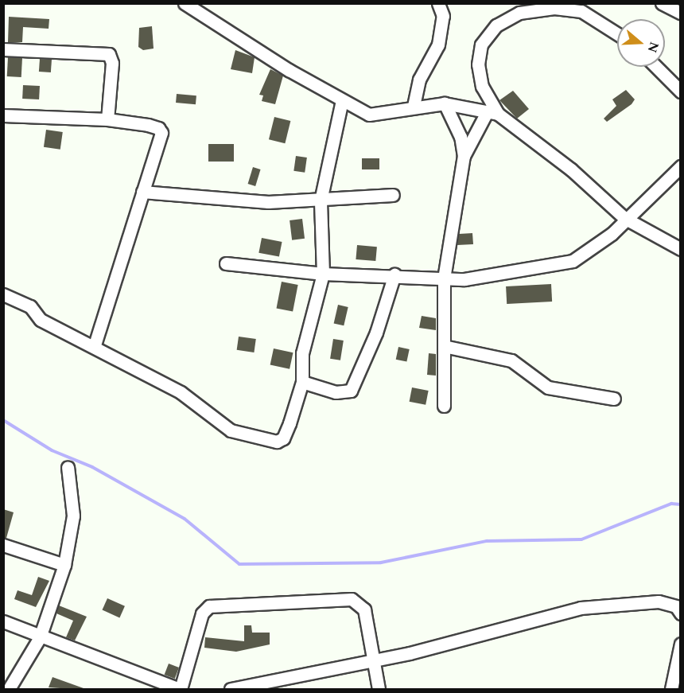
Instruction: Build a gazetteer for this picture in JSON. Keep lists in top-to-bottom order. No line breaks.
{"north":"right"}
